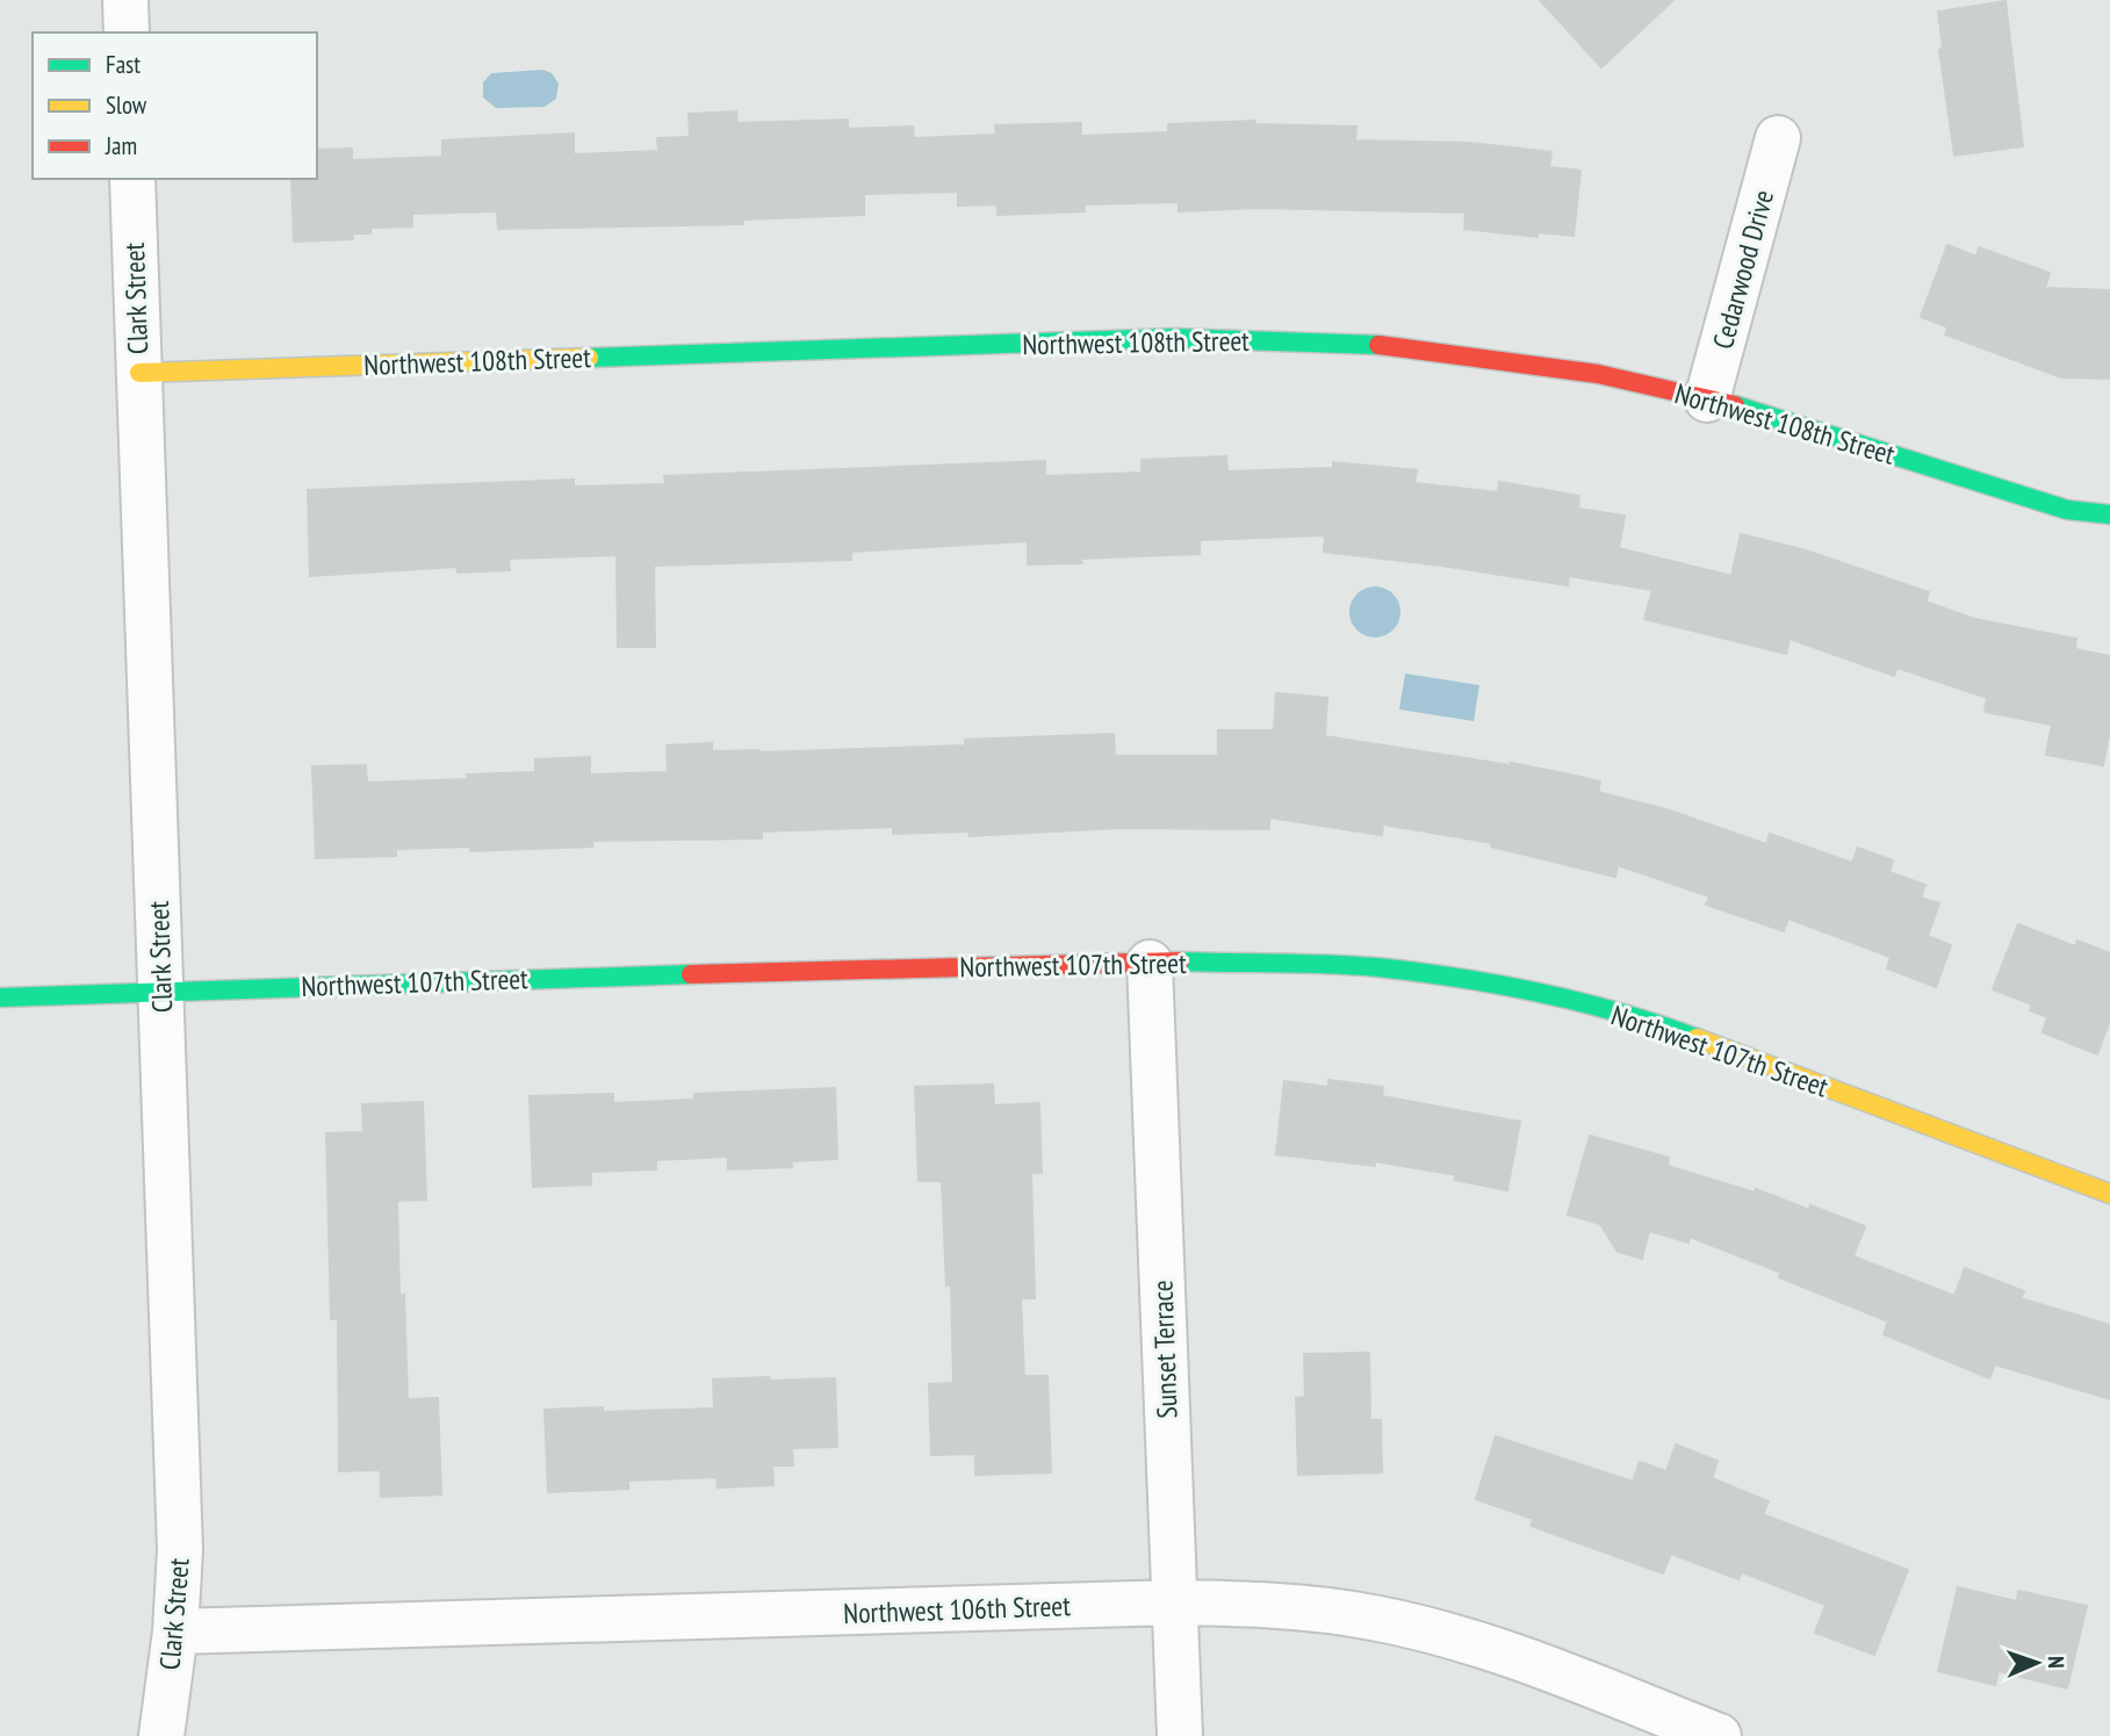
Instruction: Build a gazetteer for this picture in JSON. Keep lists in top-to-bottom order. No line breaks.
{"streets":{"street":["Cedarwood Drive","Clark Street","Northwest 108th Street","Northwest 107th Street","Sunset Terrace","Northwest 106th Street"]},"crossings":[["Cedarwood Drive","Northwest 108th Street"],["Clark Street","Northwest 108th Street"],["Clark Street","Northwest 107th Street"],["Clark Street","Northwest 106th Street"],["Northwest 107th Street","Sunset Terrace"],["Sunset Terrace","Northwest 106th Street"]],"legend":["Fast","Slow","Jam"],"north":"right"}
